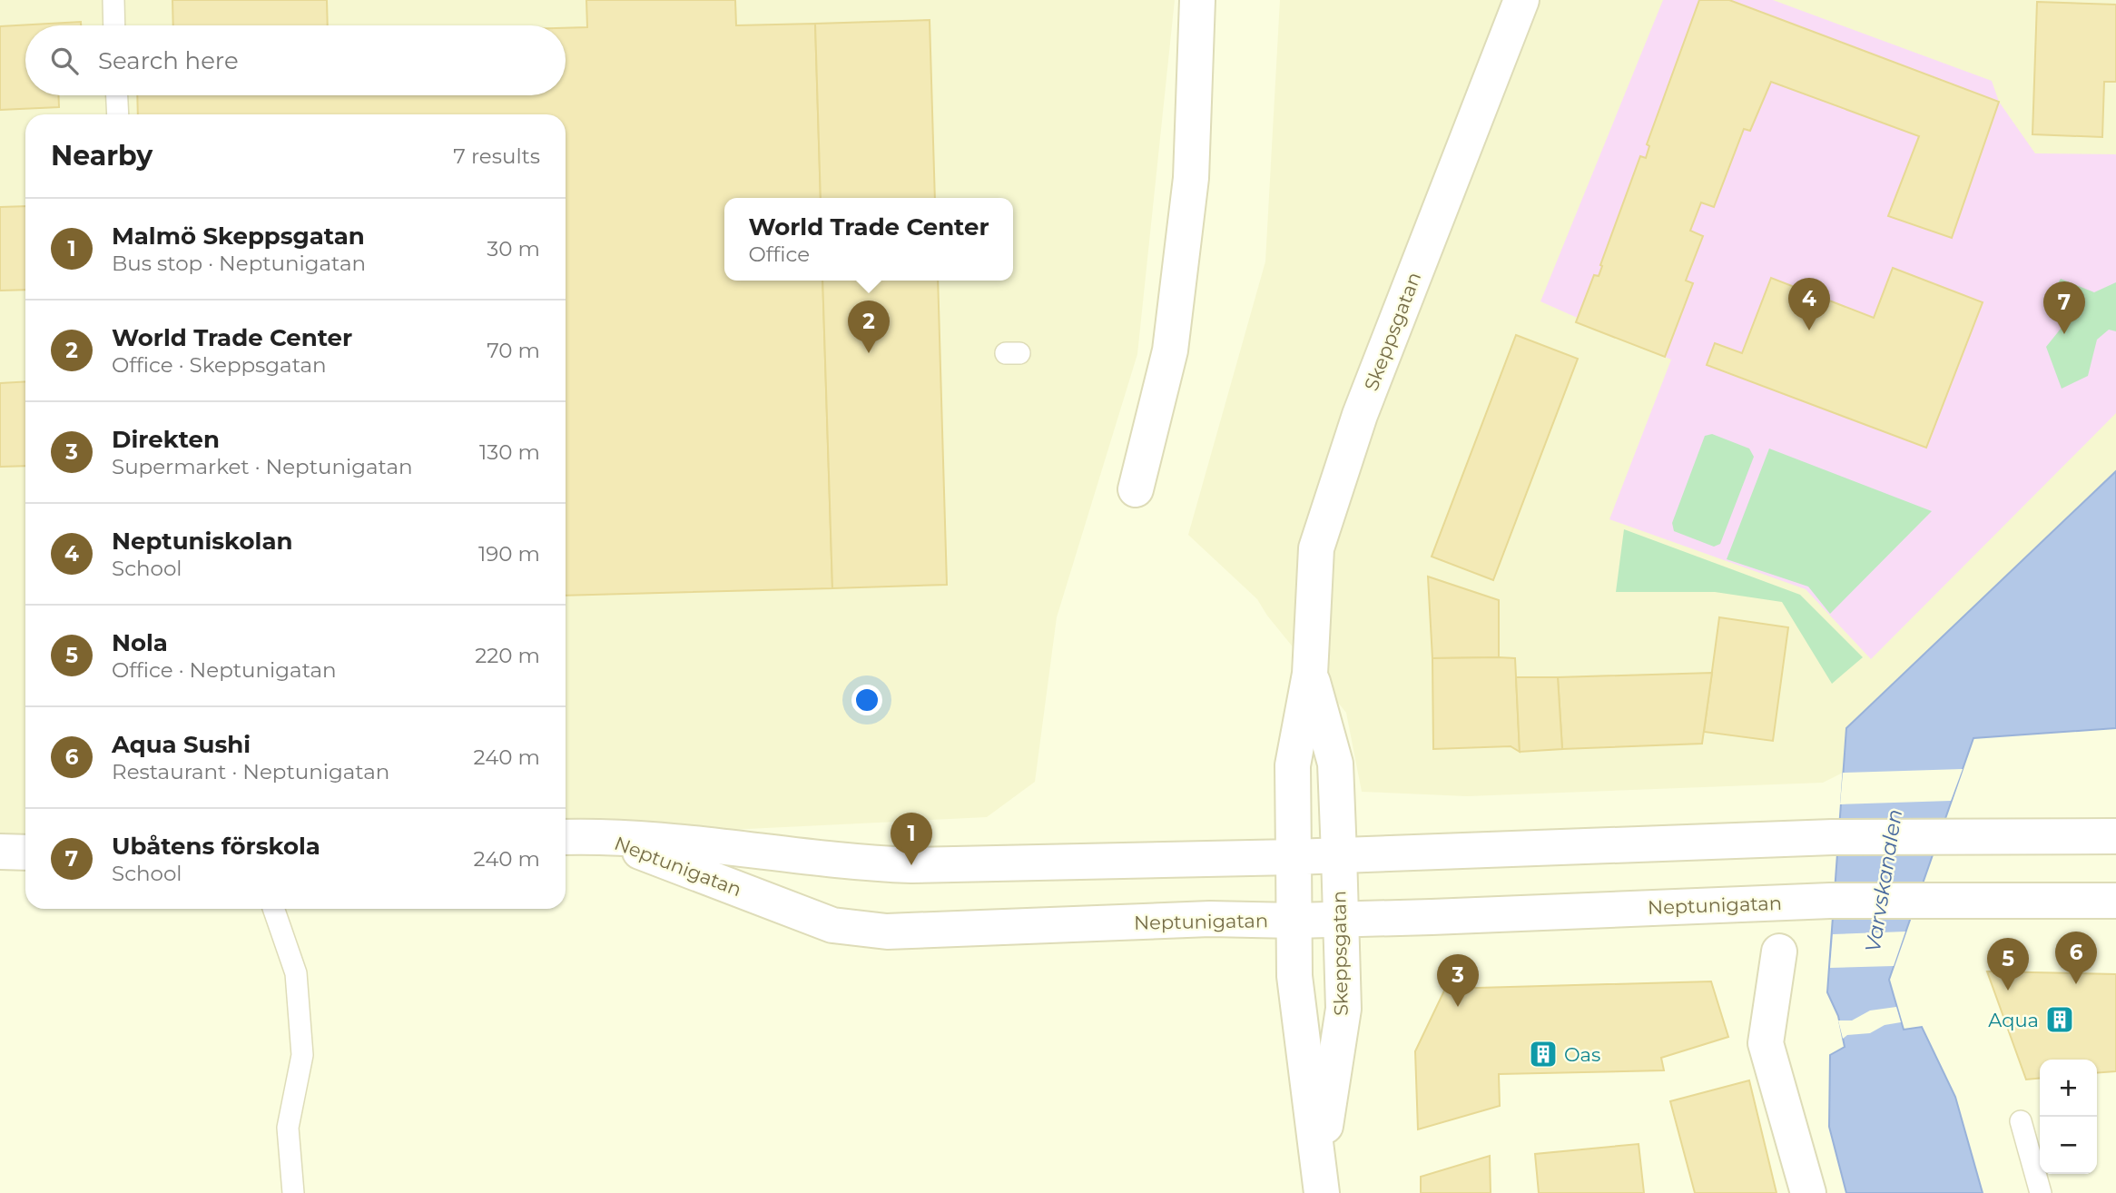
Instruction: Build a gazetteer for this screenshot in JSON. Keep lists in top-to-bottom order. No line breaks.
{"streets":{"street":["Skeppsgatan","Neptunigatan"]},"crossings":[["Skeppsgatan","Neptunigatan"]],"water":["Varvskanalen"],"places":{"building":["Aqua","Oas"]},"page":{"search":"Search here","heading":["Nearby","7 results"],"list":[{"mark":"1","name":"Malmö Skeppsgatan","note":"Bus stop · Neptunigatan","value":"30 m"},{"mark":"2","name":"World Trade Center","note":"Office · Skeppsgatan","value":"70 m"},{"mark":"3","name":"Direkten","note":"Supermarket · Neptunigatan","value":"130 m"},{"mark":"4","name":"Neptuniskolan","note":"School","value":"190 m"},{"mark":"5","name":"Nola","note":"Office · Neptunigatan","value":"220 m"},{"mark":"6","name":"Aqua Sushi","note":"Restaurant · Neptunigatan","value":"240 m"},{"mark":"7","name":"Ubåtens förskola","note":"School","value":"240 m"}],"popup":["World Trade Center","Office"],"pins":["4","7","2","1","6","5","3"],"map_buttons":["+","−"]}}
